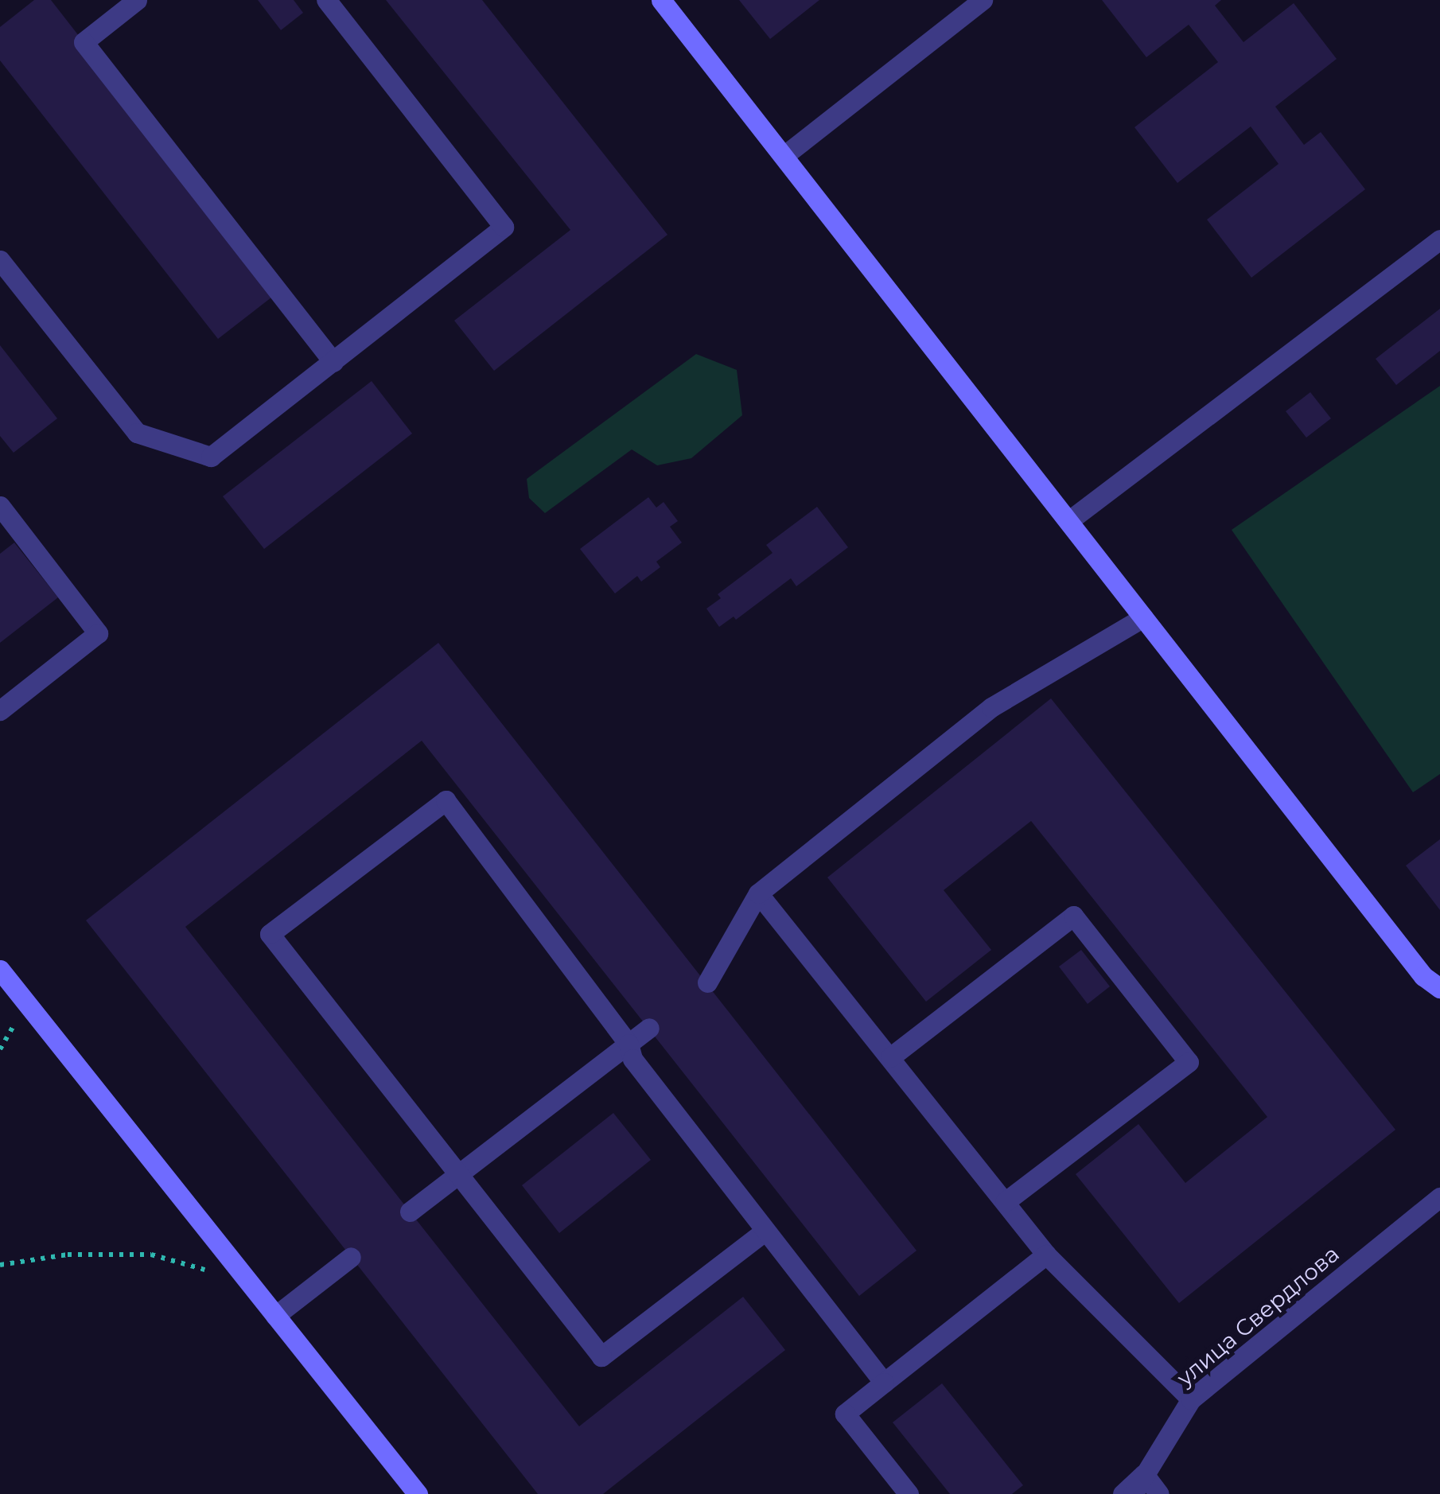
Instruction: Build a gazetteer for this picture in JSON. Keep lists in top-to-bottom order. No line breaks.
{"streets":{"street":["улица Свердлова"]}}
